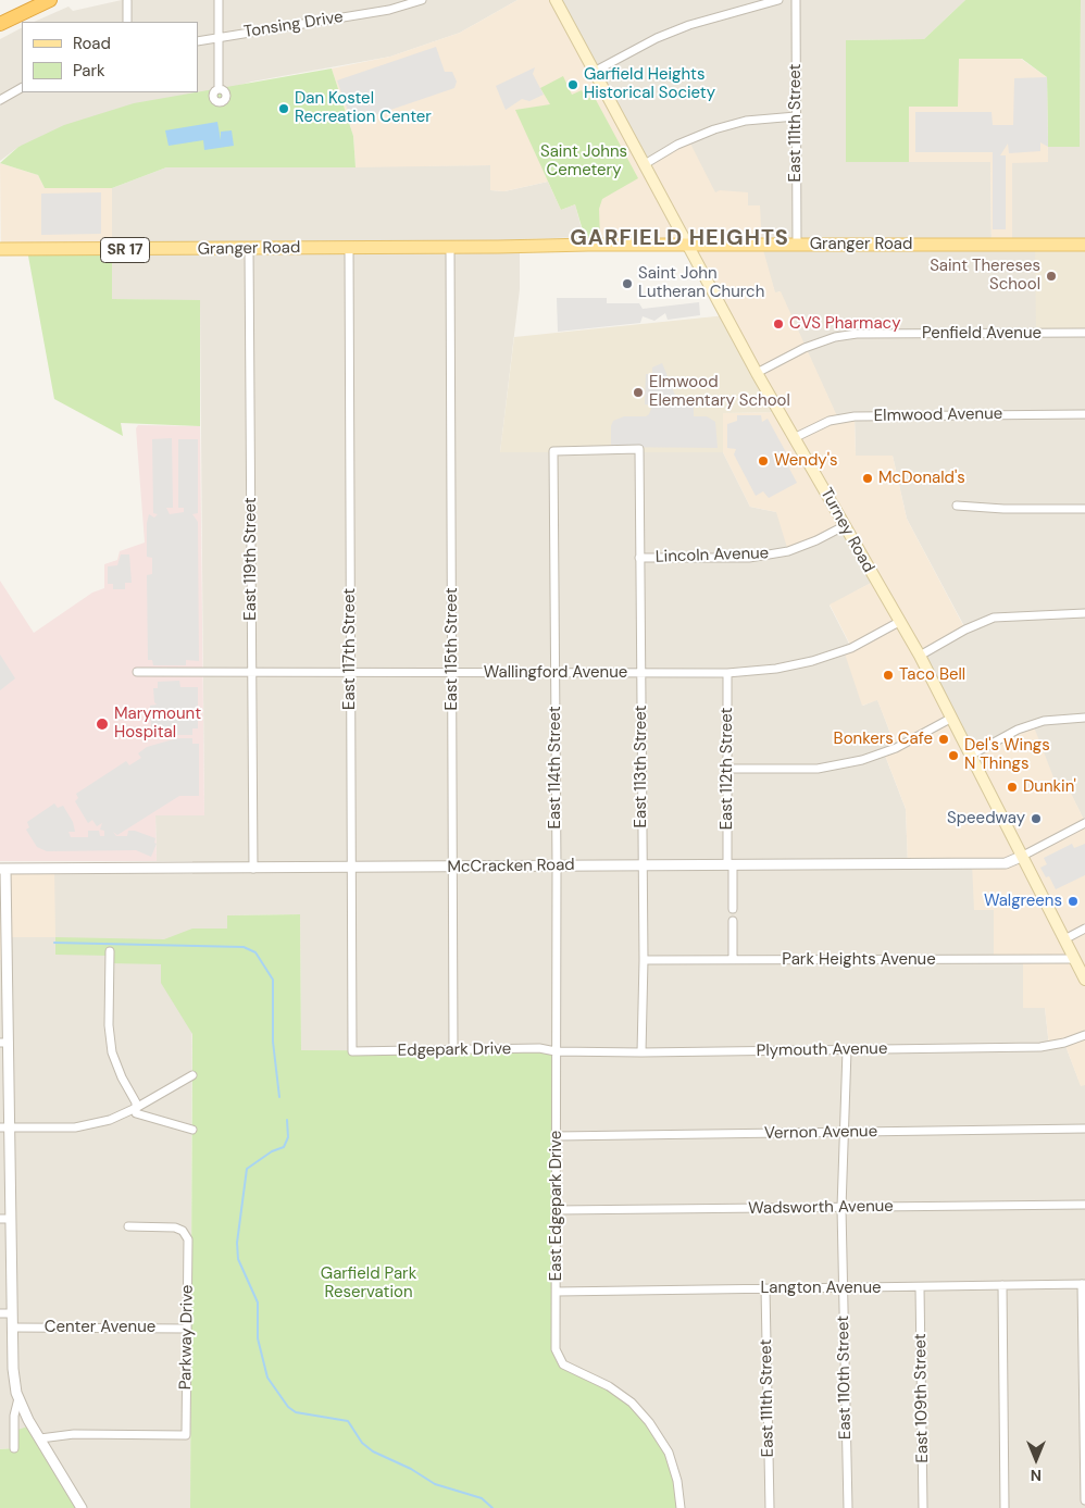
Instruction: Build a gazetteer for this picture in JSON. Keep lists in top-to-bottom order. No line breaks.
{"streets":{"main road":["Granger Road","SR 17","Turney Road"],"street":["Tonsing Drive","East 111th Street","Penfield Avenue","Elmwood Avenue","Lincoln Avenue","East 119th Street","East 117th Street","East 115th Street","Wallingford Avenue","East 113th Street","East 114th Street","East 112th Street","McCracken Road","Park Heights Avenue","Edgepark Drive","Plymouth Avenue","Vernon Avenue","East Edgepark Drive","Wadsworth Avenue","Langton Avenue","Center Avenue","Parkway Drive","East 110th Street","East 109th Street"]},"crossings":[["East 111th Street","Granger Road"],["East 111th Street","Langton Avenue"],["Granger Road","Turney Road"],["Granger Road","East 119th Street"],["Granger Road","East 117th Street"],["Granger Road","East 115th Street"],["Penfield Avenue","Turney Road"],["Elmwood Avenue","Turney Road"],["Turney Road","Lincoln Avenue"],["Turney Road","Wallingford Avenue"],["Turney Road","McCracken Road"],["Turney Road","Park Heights Avenue"],["Lincoln Avenue","East 113th Street"],["East 119th Street","Wallingford Avenue"],["East 119th Street","McCracken Road"],["East 117th Street","Wallingford Avenue"],["East 117th Street","McCracken Road"],["East 117th Street","Edgepark Drive"],["East 115th Street","Wallingford Avenue"],["East 115th Street","McCracken Road"],["East 115th Street","Edgepark Drive"],["Wallingford Avenue","East 113th Street"],["Wallingford Avenue","East 114th Street"],["Wallingford Avenue","East 112th Street"],["East 113th Street","East 114th Street"],["East 113th Street","McCracken Road"],["East 113th Street","Park Heights Avenue"],["East 113th Street","Plymouth Avenue"],["East 114th Street","McCracken Road"],["East 114th Street","Edgepark Drive"],["East 114th Street","Plymouth Avenue"],["East 114th Street","East Edgepark Drive"],["East 112th Street","McCracken Road"],["Edgepark Drive","Plymouth Avenue"],["Edgepark Drive","East Edgepark Drive"],["Plymouth Avenue","East Edgepark Drive"],["Plymouth Avenue","East 110th Street"],["Vernon Avenue","East Edgepark Drive"],["Vernon Avenue","East 110th Street"],["East Edgepark Drive","Wadsworth Avenue"],["East Edgepark Drive","Langton Avenue"],["Wadsworth Avenue","East 110th Street"],["Langton Avenue","East 110th Street"],["Langton Avenue","East 109th Street"],["Center Avenue","Parkway Drive"]],"districts":["GARFIELD HEIGHTS"],"parks":["Saint Johns Cemetery","Garfield Park Reservation"],"places":["Garfield Heights Historical Society","Dan Kostel Recreation Center","Saint Thereses School","Saint John Lutheran Church","CVS Pharmacy","Elmwood Elementary School","Wendy's","McDonald's","Taco Bell","Marymount Hospital","Bonkers Cafe","Del's Wings N Things","Dunkin'","Speedway","Walgreens"],"legend":["Road","Park"],"north":"bottom"}
